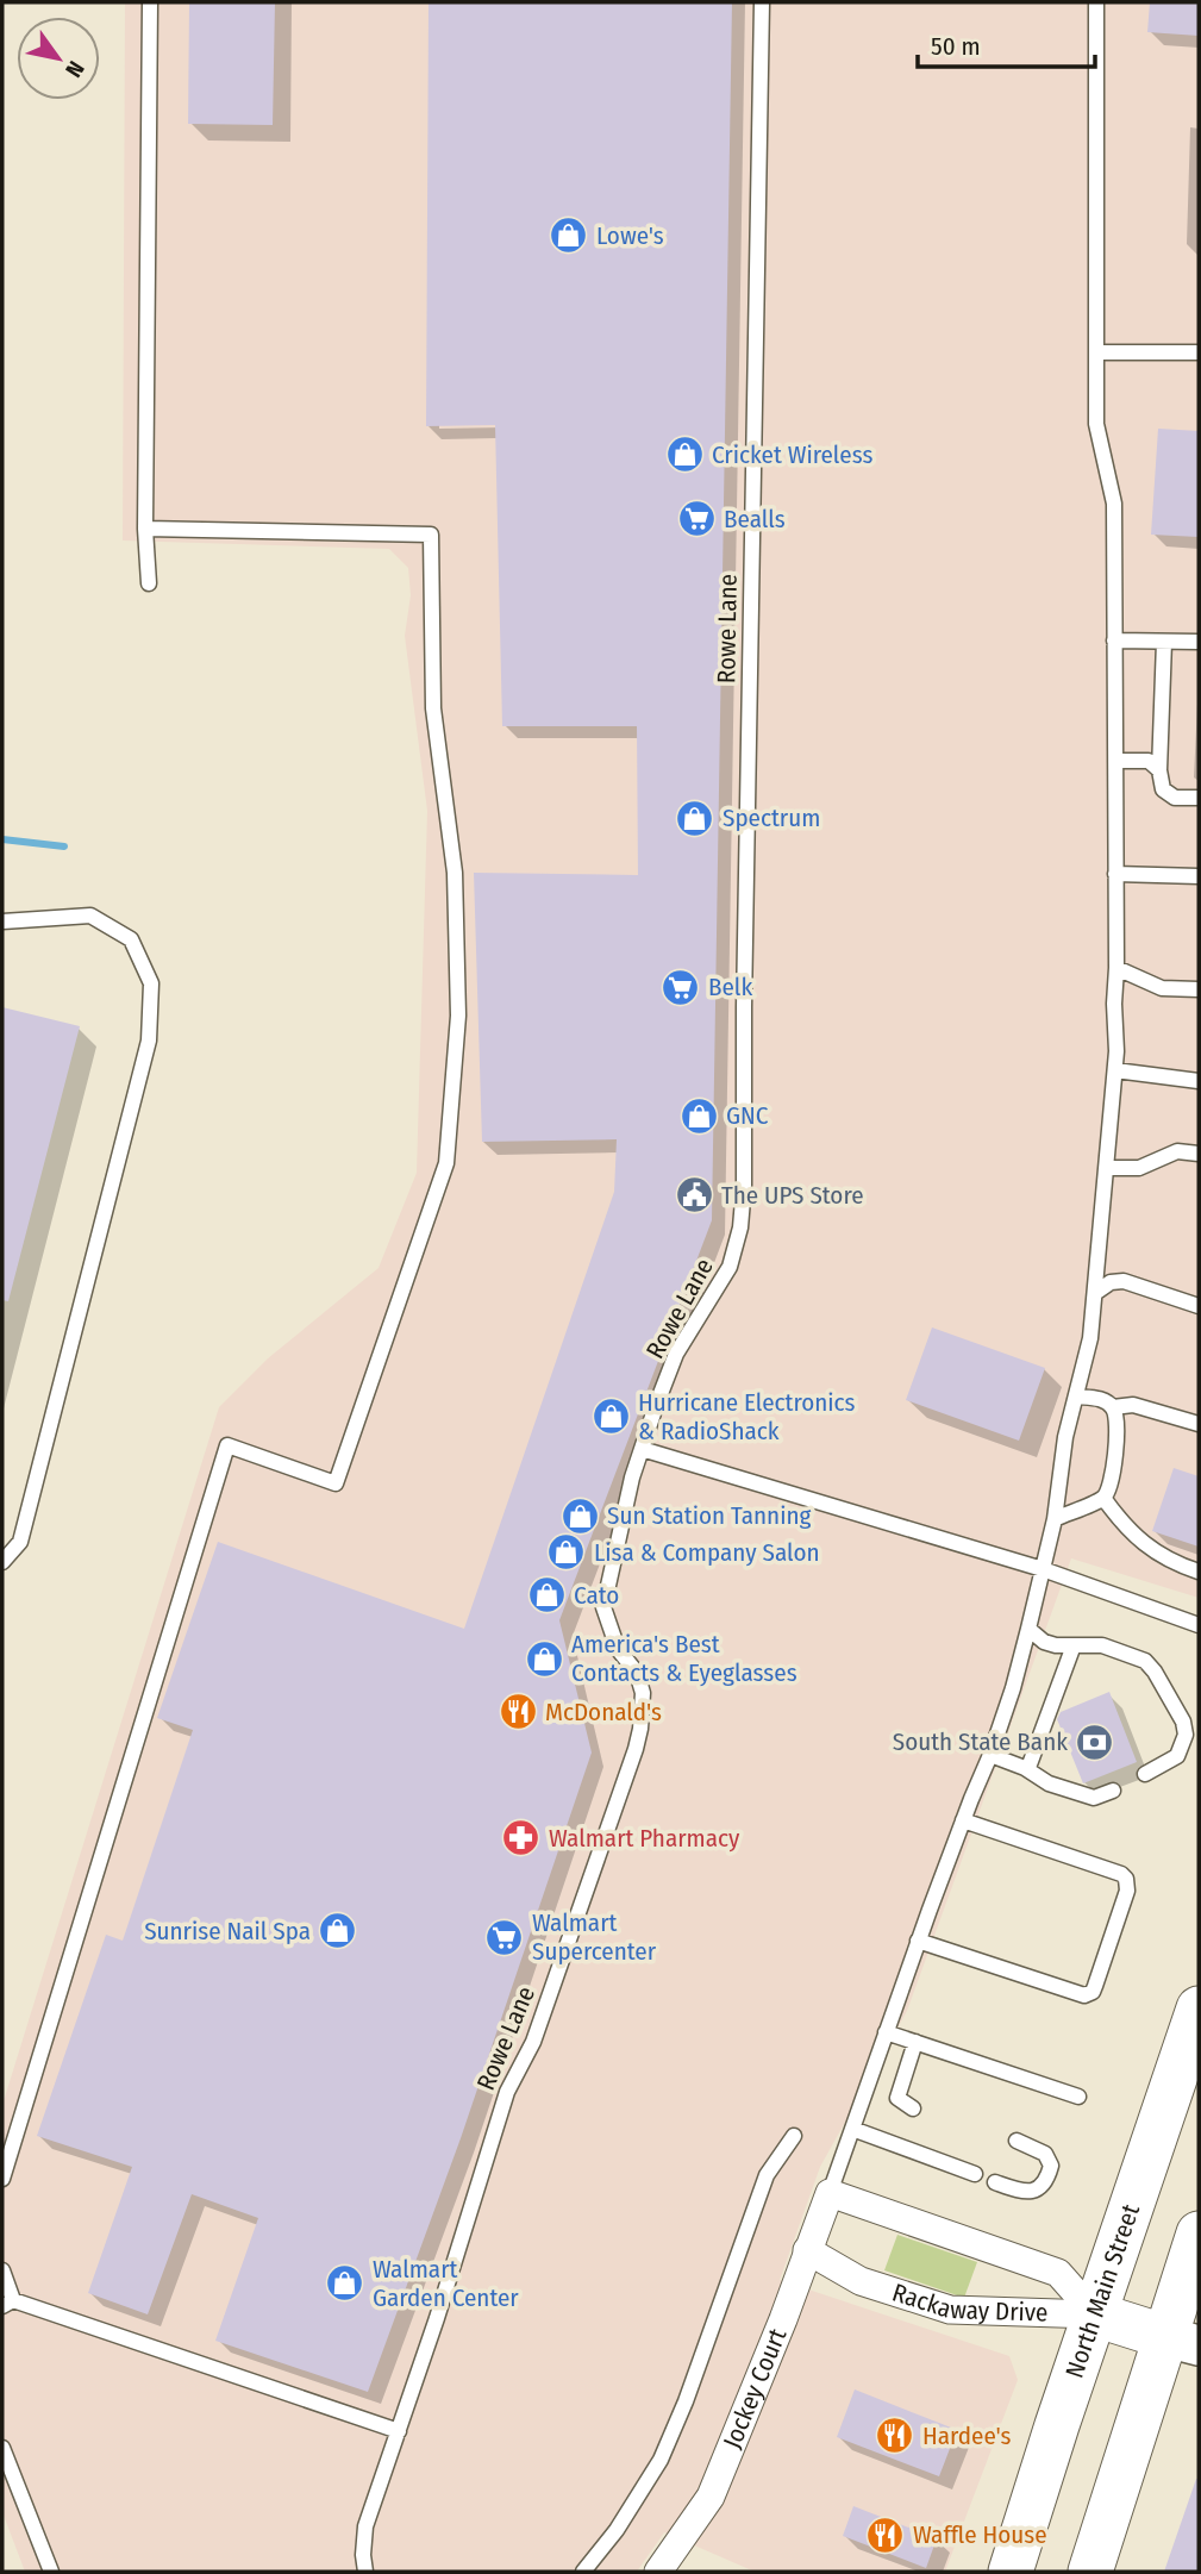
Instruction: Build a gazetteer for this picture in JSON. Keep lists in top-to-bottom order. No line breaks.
{"streets":{"main road":["North Main Street"],"street":["Rackaway Drive","Jockey Court"],"lane":["Rowe Lane"]},"crossings":[["North Main Street","Rackaway Drive"],["Rackaway Drive","Jockey Court"]],"places":{"shop":["Lowe's","Cricket Wireless","Spectrum","GNC","Hurricane Electronics & RadioShack","Sun Station Tanning","Lisa & Company Salon","Cato","America's Best Contacts & Eyeglasses","Sunrise Nail Spa","Walmart Garden Center"],"supermarket":["Bealls","Belk","Walmart Supercenter"],"public building":["The UPS Store"],"restaurant":["McDonald's","Hardee's","Waffle House"],"bank":["South State Bank"],"pharmacy":["Walmart Pharmacy"]},"scale_bar":"50 m","north":"bottom right"}
